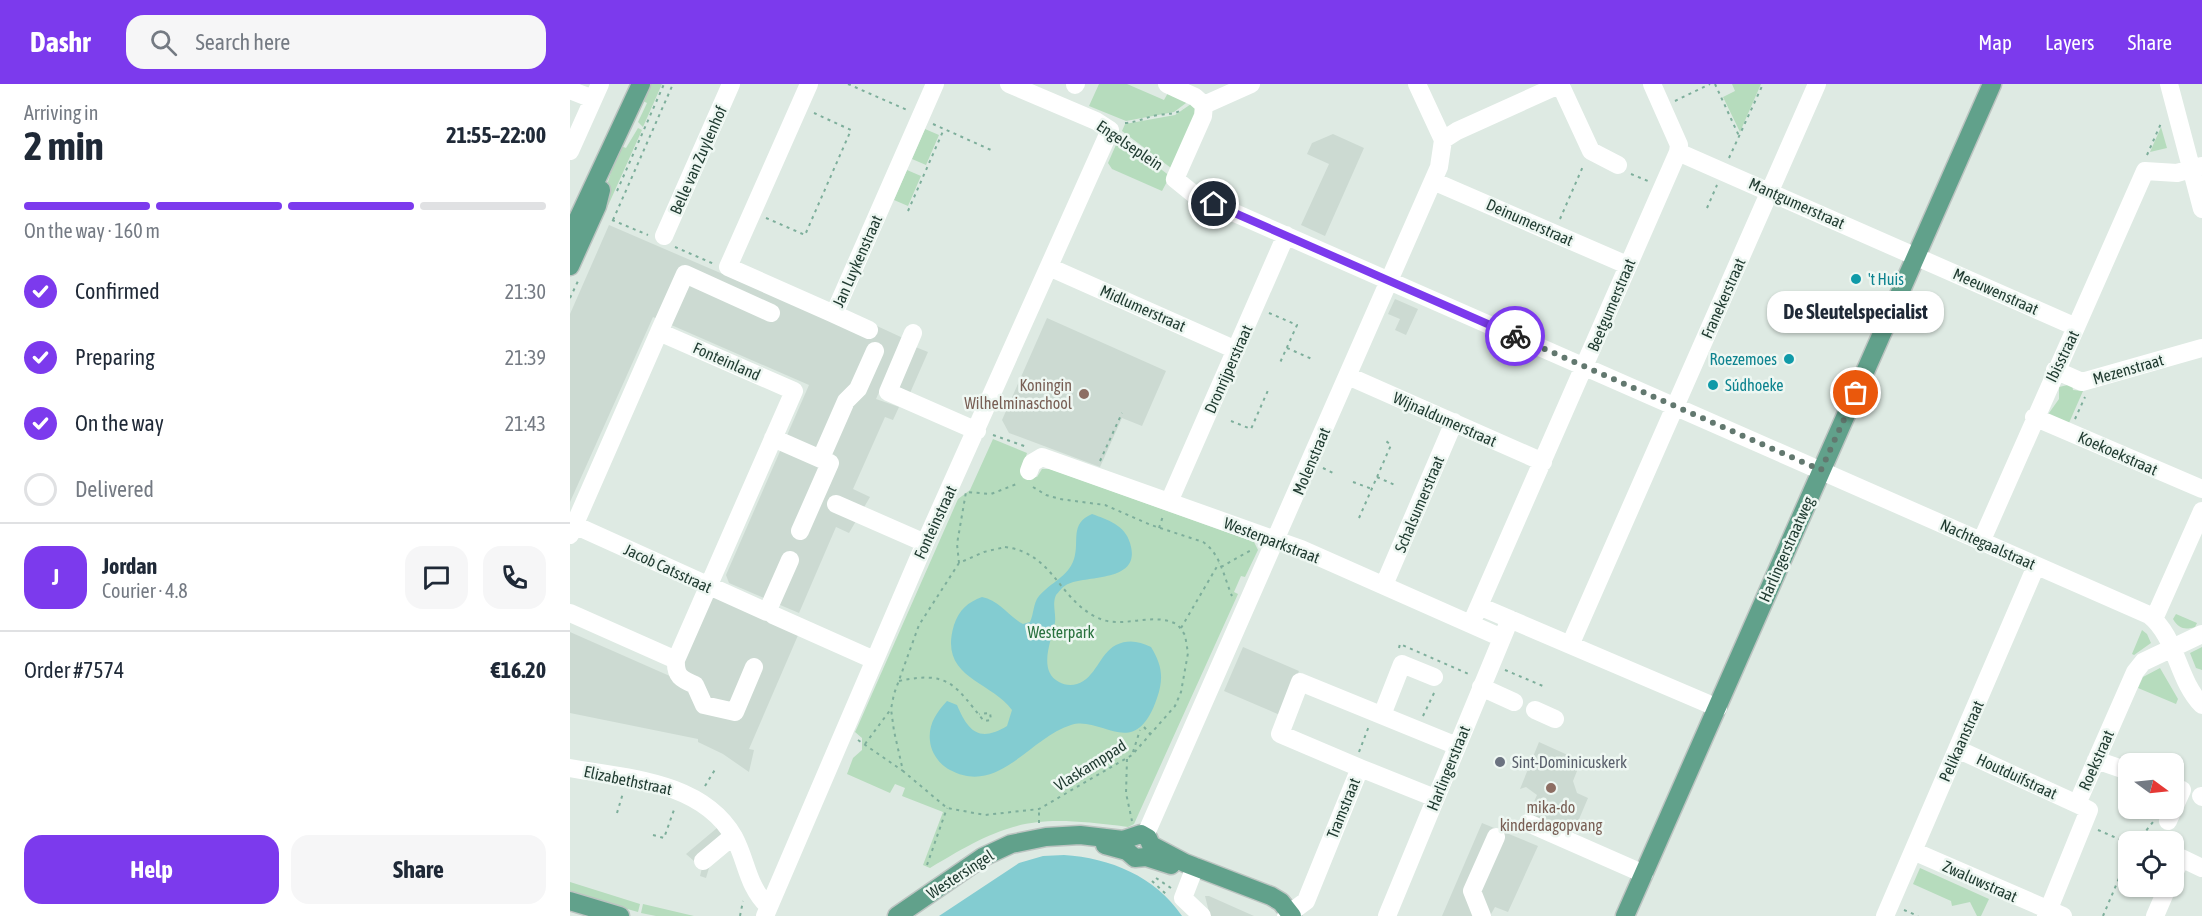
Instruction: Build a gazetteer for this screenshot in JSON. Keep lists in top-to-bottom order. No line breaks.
{"streets":{"main road":["Harlingerstraatweg","Westersingel"],"street":["Engelseplein","Belle van Zuylenhof","Mantgumerstraat","Deinumerstraat","Jan Luykenstraat","Meeuwenstraat","Franekerstraat","Beetgumerstraat","Midlumerstraat","Ibisstraat","Fonteinland","Dronrijperstraat","Mezenstraat","Wijnaldumerstraat","Koekoekstraat","Molenstraat","Schalsumerstraat","Fonteinstraat","Westerparkstraat","Nachtegaalstraat","Jacob Catsstraat","Pelikaanstraat","Roekstraat","Harlingerstraat","Houtduifstraat","Elizabethstraat","Tramstraat","Zwaluwstraat"],"path":["Vlaskamppad"]},"crossings":[["Engelseplein","Fonteinstraat"],["Engelseplein","Nachtegaalstraat"],["Mantgumerstraat","Meeuwenstraat"],["Mantgumerstraat","Franekerstraat"],["Mantgumerstraat","Beetgumerstraat"],["Mantgumerstraat","Harlingerstraatweg"],["Deinumerstraat","Beetgumerstraat"],["Deinumerstraat","Molenstraat"],["Meeuwenstraat","Ibisstraat"],["Meeuwenstraat","Harlingerstraatweg"],["Franekerstraat","Nachtegaalstraat"],["Beetgumerstraat","Wijnaldumerstraat"],["Beetgumerstraat","Westerparkstraat"],["Beetgumerstraat","Nachtegaalstraat"],["Midlumerstraat","Dronrijperstraat"],["Midlumerstraat","Fonteinstraat"],["Ibisstraat","Mezenstraat"],["Ibisstraat","Koekoekstraat"],["Ibisstraat","Nachtegaalstraat"],["Fonteinland","Jacob Catsstraat"],["Dronrijperstraat","Westerparkstraat"],["Dronrijperstraat","Nachtegaalstraat"],["Wijnaldumerstraat","Molenstraat"],["Wijnaldumerstraat","Schalsumerstraat"],["Molenstraat","Westerparkstraat"],["Molenstraat","Nachtegaalstraat"],["Molenstraat","Westersingel"],["Schalsumerstraat","Westerparkstraat"],["Fonteinstraat","Jacob Catsstraat"],["Fonteinstraat","Elizabethstraat"],["Westerparkstraat","Harlingerstraat"],["Nachtegaalstraat","Harlingerstraatweg"],["Nachtegaalstraat","Pelikaanstraat"],["Pelikaanstraat","Houtduifstraat"],["Pelikaanstraat","Zwaluwstraat"],["Roekstraat","Houtduifstraat"],["Harlingerstraat","Tramstraat"],["Tramstraat","Westersingel"]],"parks":["Westerpark"],"places":["'t Huis","Roezemoes","Súdhoeke","De Sleutelspecialist","Koningin Wilhelminaschool","Sint-Dominicuskerk","mika-do kinderdagopvang"],"north":"right","page":{"header":"Dashr","search":"Search here","nav":["Map","Layers","Share"],"heading":["2 min","Arriving in","21:55–22:00"],"panel":["Jordan","Courier · 4.8","Order #7574","€16.20"],"bar":"On the way · 160 m","list":[["Confirmed","21:30"],["Preparing","21:39"],["On the way","21:43"],"Delivered"],"bubble":"De Sleutelspecialist","round":"J","buttons":["Help","Share"]}}
